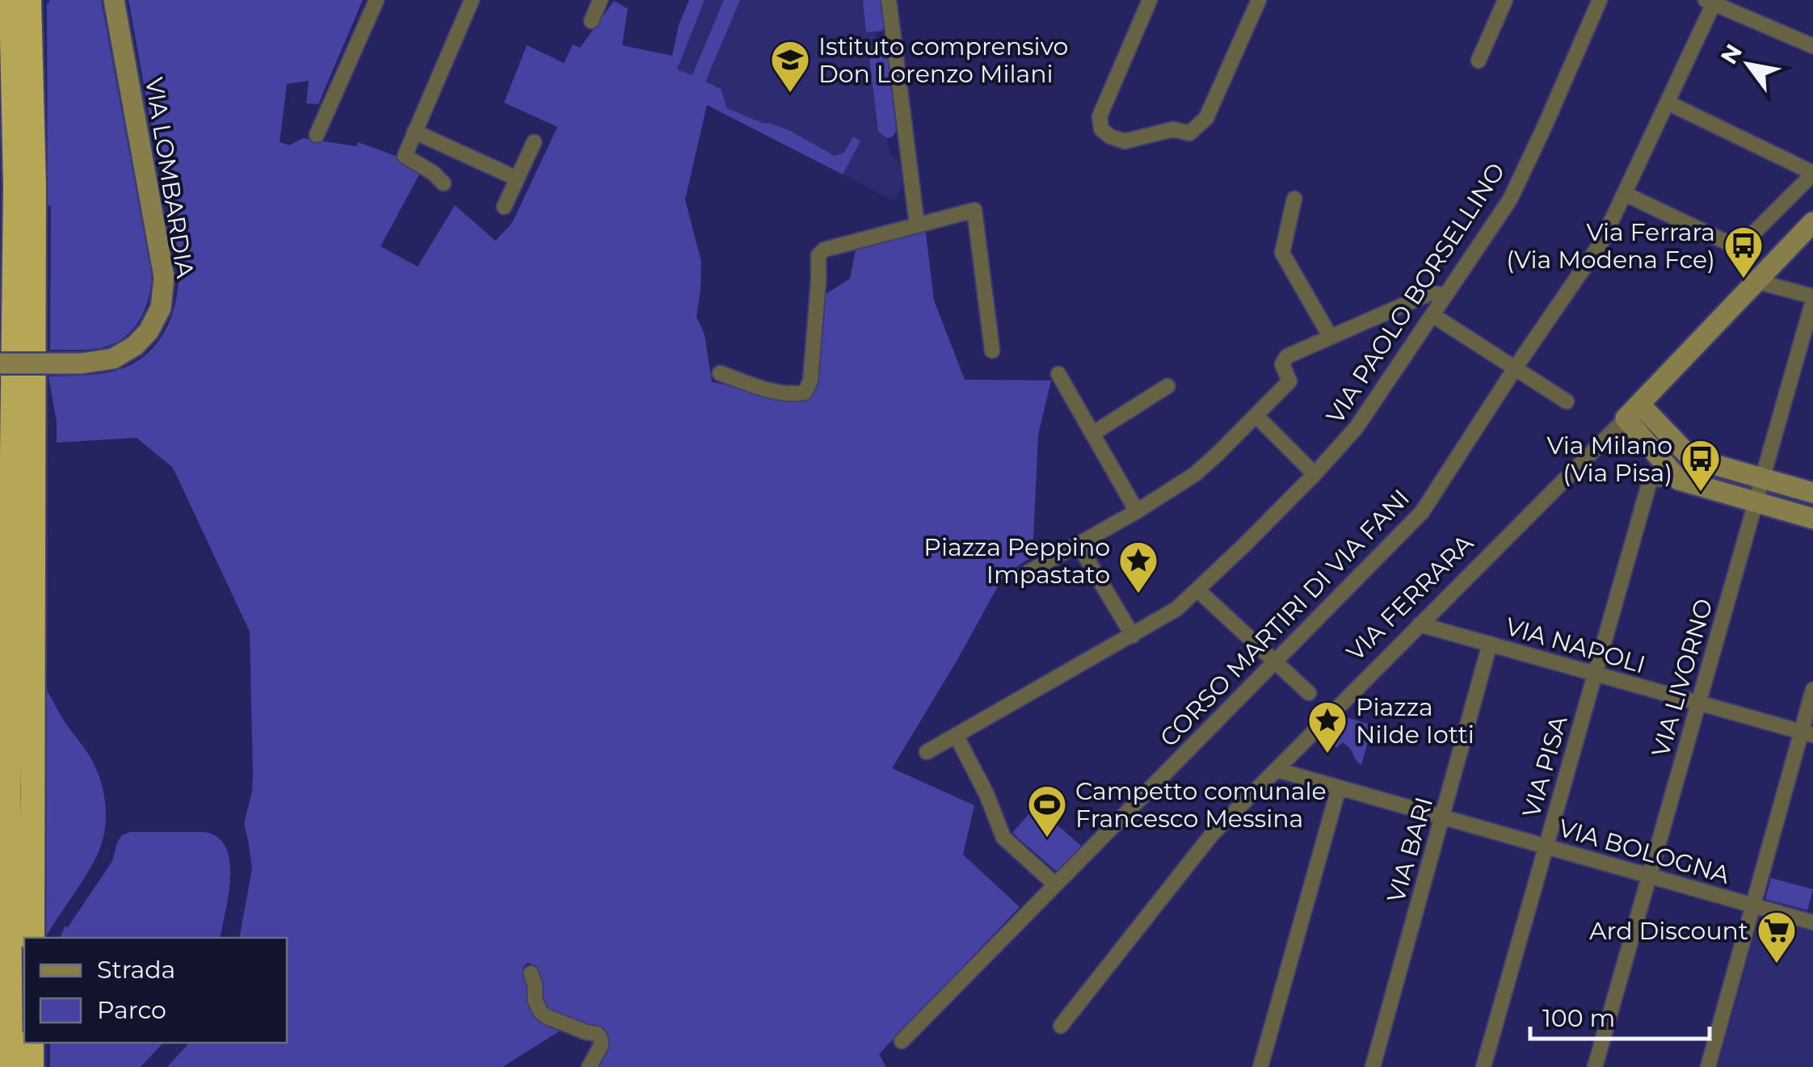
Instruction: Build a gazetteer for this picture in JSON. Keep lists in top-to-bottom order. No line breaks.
{"streets":{"street":["VIA LOMBARDIA","VIA PAOLO BORSELLINO","VIA FERRARA","CORSO MARTIRI DI VIA FANI","VIA NAPOLI","VIA LIVORNO","VIA PISA","VIA BARI","VIA BOLOGNA"]},"crossings":[["VIA FERRARA","VIA NAPOLI"],["VIA FERRARA","VIA BOLOGNA"],["VIA NAPOLI","VIA LIVORNO"],["VIA NAPOLI","VIA PISA"],["VIA NAPOLI","VIA BARI"],["VIA LIVORNO","VIA BOLOGNA"],["VIA PISA","VIA BOLOGNA"],["VIA BARI","VIA BOLOGNA"]],"places":{"school or university":["Istituto comprensivo Don Lorenzo Milani"],"bus stop":["Via Ferrara (Via Modena Fce)","Via Milano (Via Pisa)"],"place":["Piazza Peppino Impastato","Piazza Nilde Iotti"],"sports":["Campetto comunale Francesco Messina"],"supermarket":["Ard Discount"]},"legend":["Strada","Parco"],"scale_bar":"100 m","north":"top left"}
